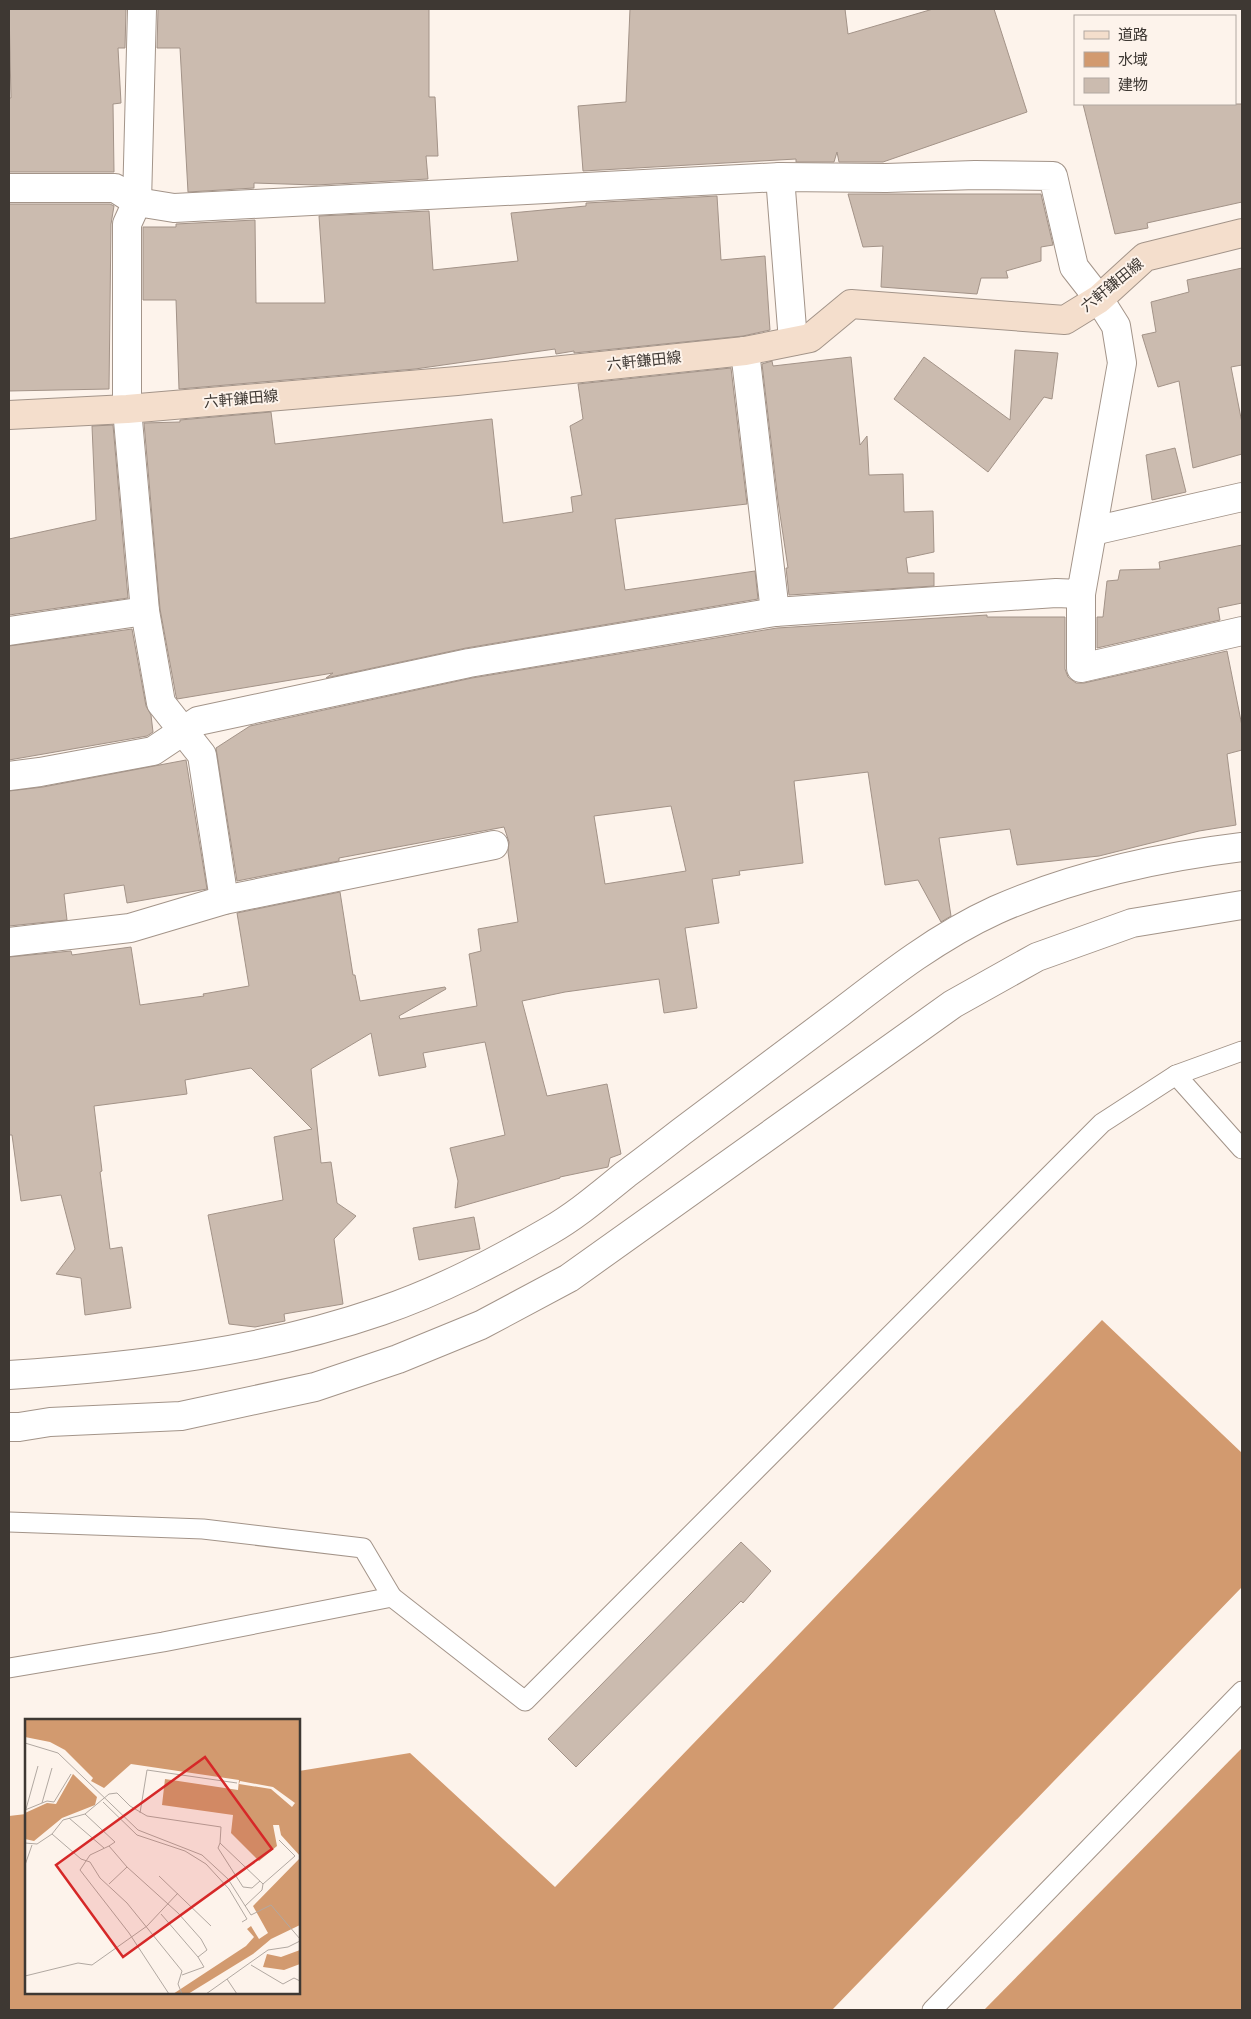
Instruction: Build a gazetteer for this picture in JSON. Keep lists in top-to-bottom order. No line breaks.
{"streets":{"main road":["六軒鎌田線"]},"legend":["道路","水域","建物"]}
